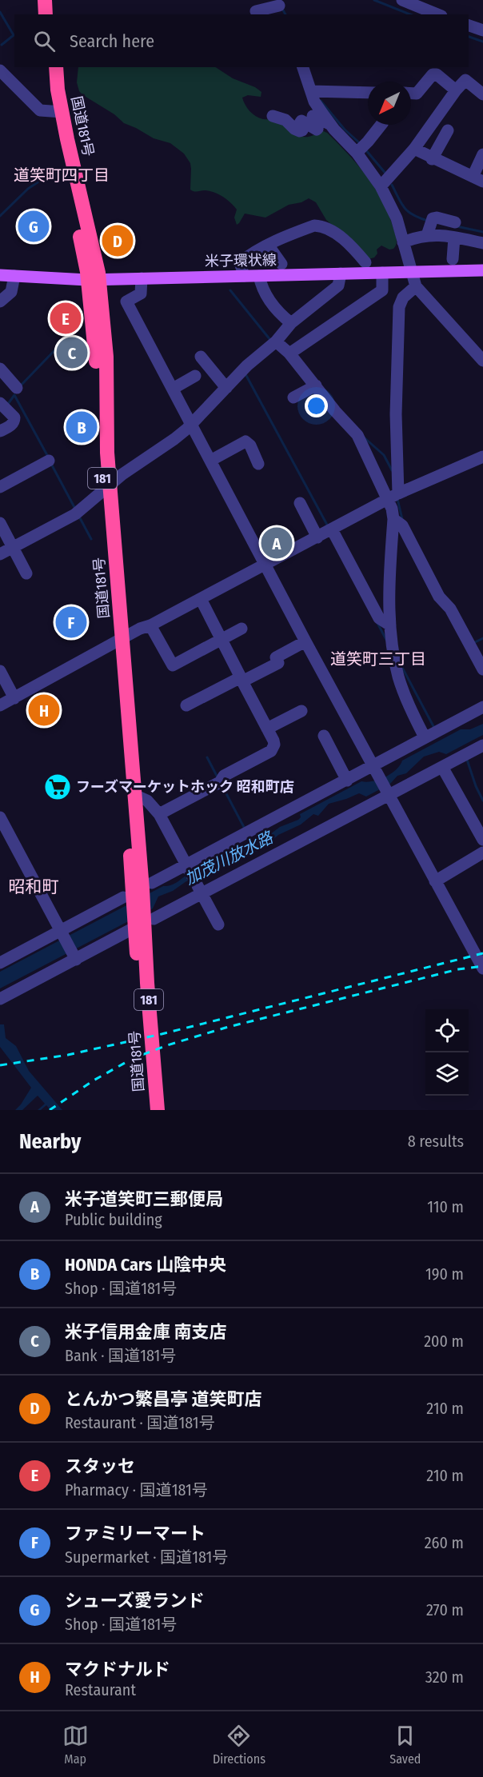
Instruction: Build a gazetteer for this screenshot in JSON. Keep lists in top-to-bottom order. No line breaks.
{"streets":{"highway":["国道181号","181"],"main road":["米子環状線"]},"crossings":[["国道181号","米子環状線"]],"districts":["道笑町四丁目","道笑町三丁目","昭和町"],"water":["加茂川放水路"],"places":{"supermarket":["フーズマーケットホック 昭和町店"]},"north":"bottom left","page":{"search":"Search here","pins":["G","D","E","C","B","A","F","H"],"heading":["Nearby","8 results"],"list":[{"mark":"A","name":"米子道笑町三郵便局","note":"Public building","value":"110 m"},{"mark":"B","name":"HONDA Cars 山陰中央","note":"Shop · 国道181号","value":"190 m"},{"mark":"C","name":"米子信用金庫 南支店","note":"Bank · 国道181号","value":"200 m"},{"mark":"D","name":"とんかつ繁昌亭 道笑町店","note":"Restaurant · 国道181号","value":"210 m"},{"mark":"E","name":"スタッセ","note":"Pharmacy · 国道181号","value":"210 m"},{"mark":"F","name":"ファミリーマート","note":"Supermarket · 国道181号","value":"260 m"},{"mark":"G","name":"シューズ愛ランド","note":"Shop · 国道181号","value":"270 m"},{"mark":"H","name":"マクドナルド","note":"Restaurant","value":"320 m"}],"nav":["Map","Directions","Saved"]}}
